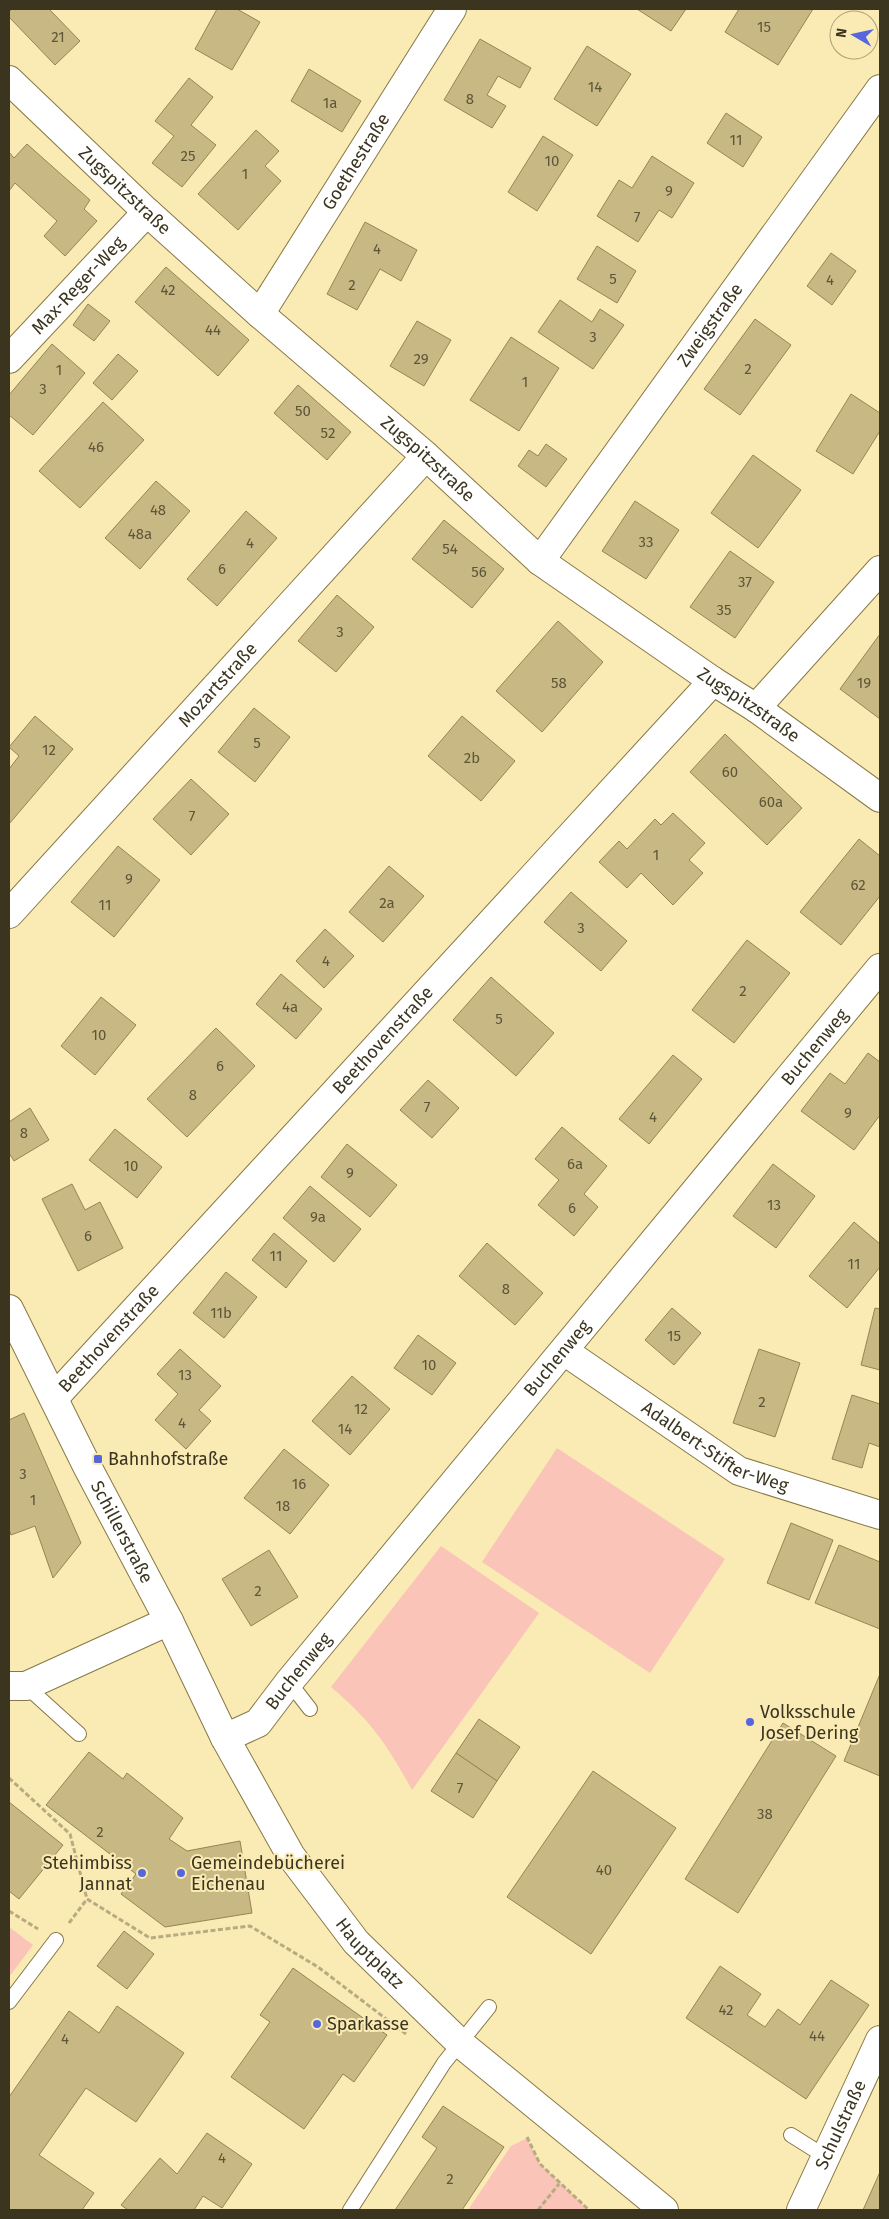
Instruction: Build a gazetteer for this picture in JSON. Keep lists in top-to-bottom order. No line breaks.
{"streets":{"street":["Goethestraße","Zugspitzstraße","Max-Reger-Weg","Zweigstraße","Mozartstraße","Beethovenstraße","Buchenweg","Adalbert-Stifter-Weg","Schillerstraße","Hauptplatz","Schulstraße"]},"crossings":[["Goethestraße","Zugspitzstraße"],["Zugspitzstraße","Max-Reger-Weg"],["Zugspitzstraße","Zweigstraße"],["Zugspitzstraße","Mozartstraße"],["Zugspitzstraße","Beethovenstraße"],["Beethovenstraße","Schillerstraße"],["Buchenweg","Adalbert-Stifter-Weg"],["Buchenweg","Hauptplatz"],["Schillerstraße","Hauptplatz"]],"places":{"transit":["Bahnhofstraße"],"other":["Volksschule Josef Dering","Stehimbiss Jannat","Gemeindebücherei Eichenau","Sparkasse"]},"house_numbers":["15","21","14","8","1a","11","25","10","1","9","7","4","5","4","2","42","44","3","29","2","1","1","3","50","52","46","48","48a","33","4","54","6","56","37","35","3","58","19","5","12","2b","60","60a","7","1","9","62","2a","11","3","4","2","4a","5","10","6","8","7","9","4","8","6a","10","9","13","6","9a","6","11","11","8","11b","15","10","13","2","12","4","14","3","16","1","18","2","7","38","2","40","42","44","4","4","2"],"north":"left"}
